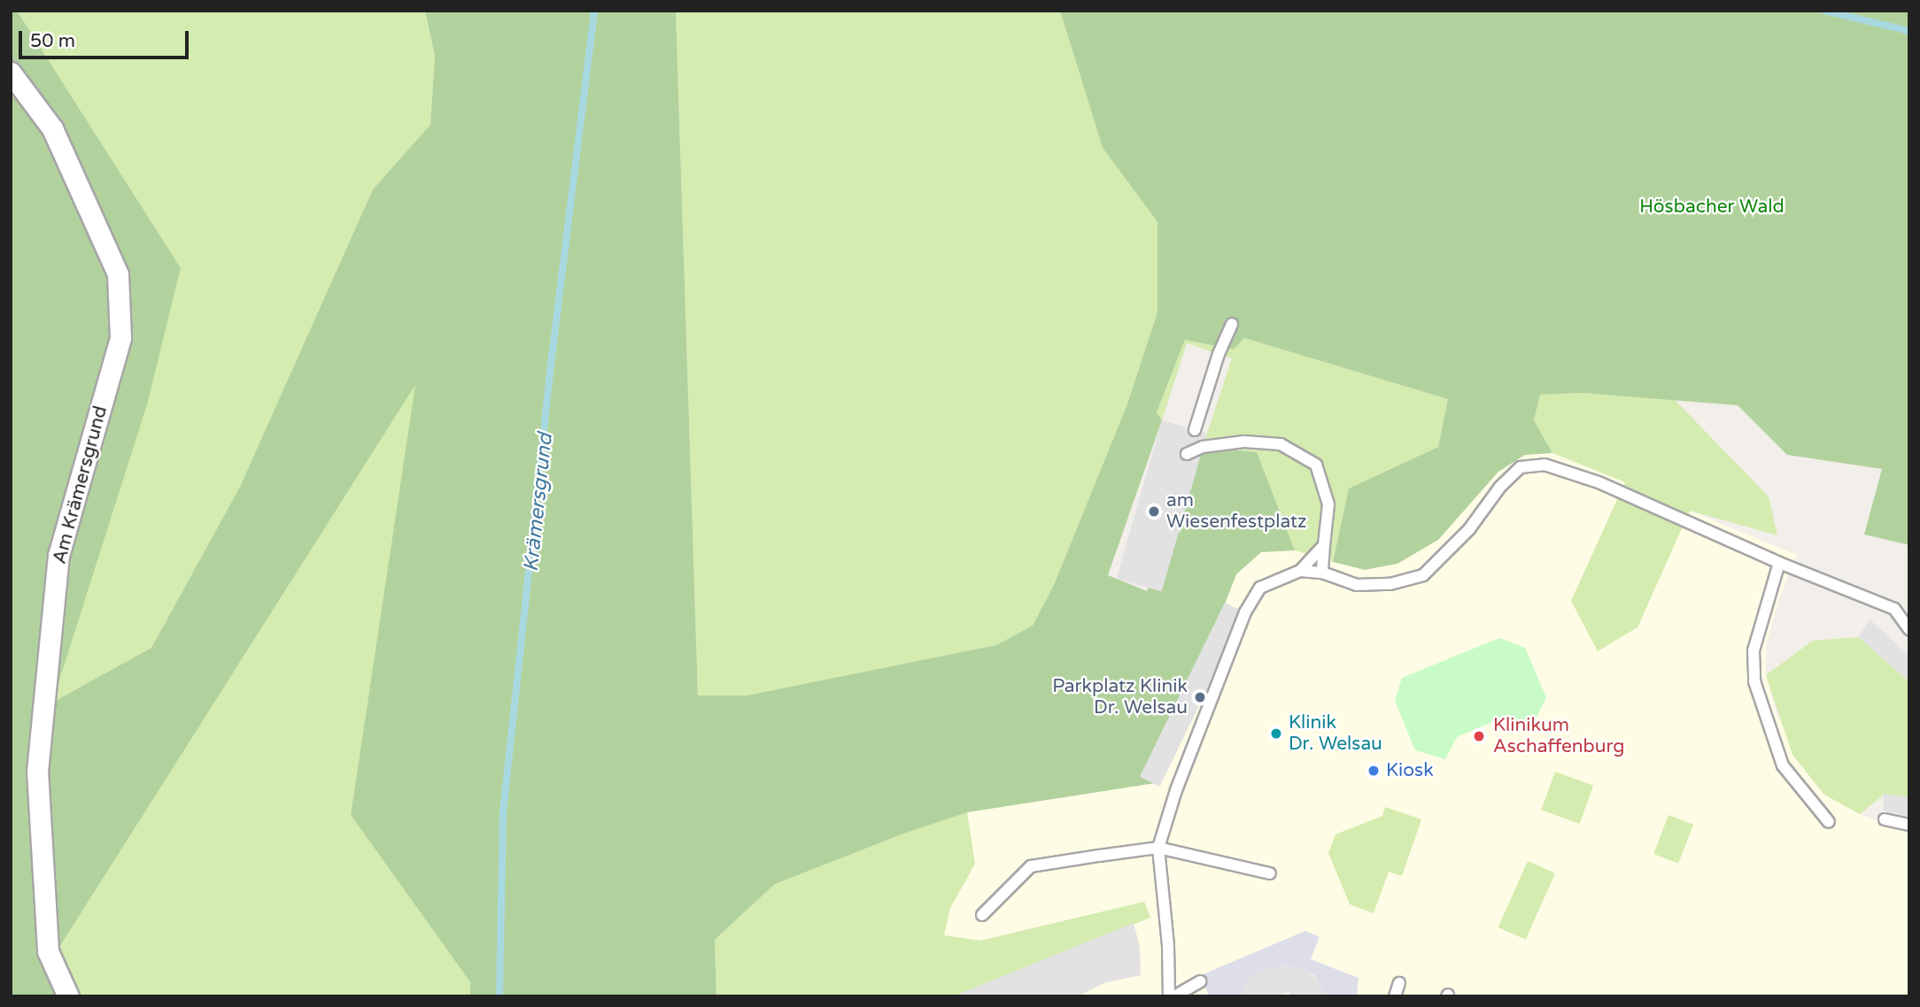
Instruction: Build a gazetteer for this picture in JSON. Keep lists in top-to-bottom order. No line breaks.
{"streets":{"street":["Am Krämersgrund"]},"water":["Krämersgrund"],"parks":["Hösbacher Wald"],"places":["am Wiesenfestplatz","Parkplatz Klinik Dr. Welsau","Klinik Dr. Welsau","Klinikum Aschaffenburg","Kiosk"],"scale_bar":"50 m"}
